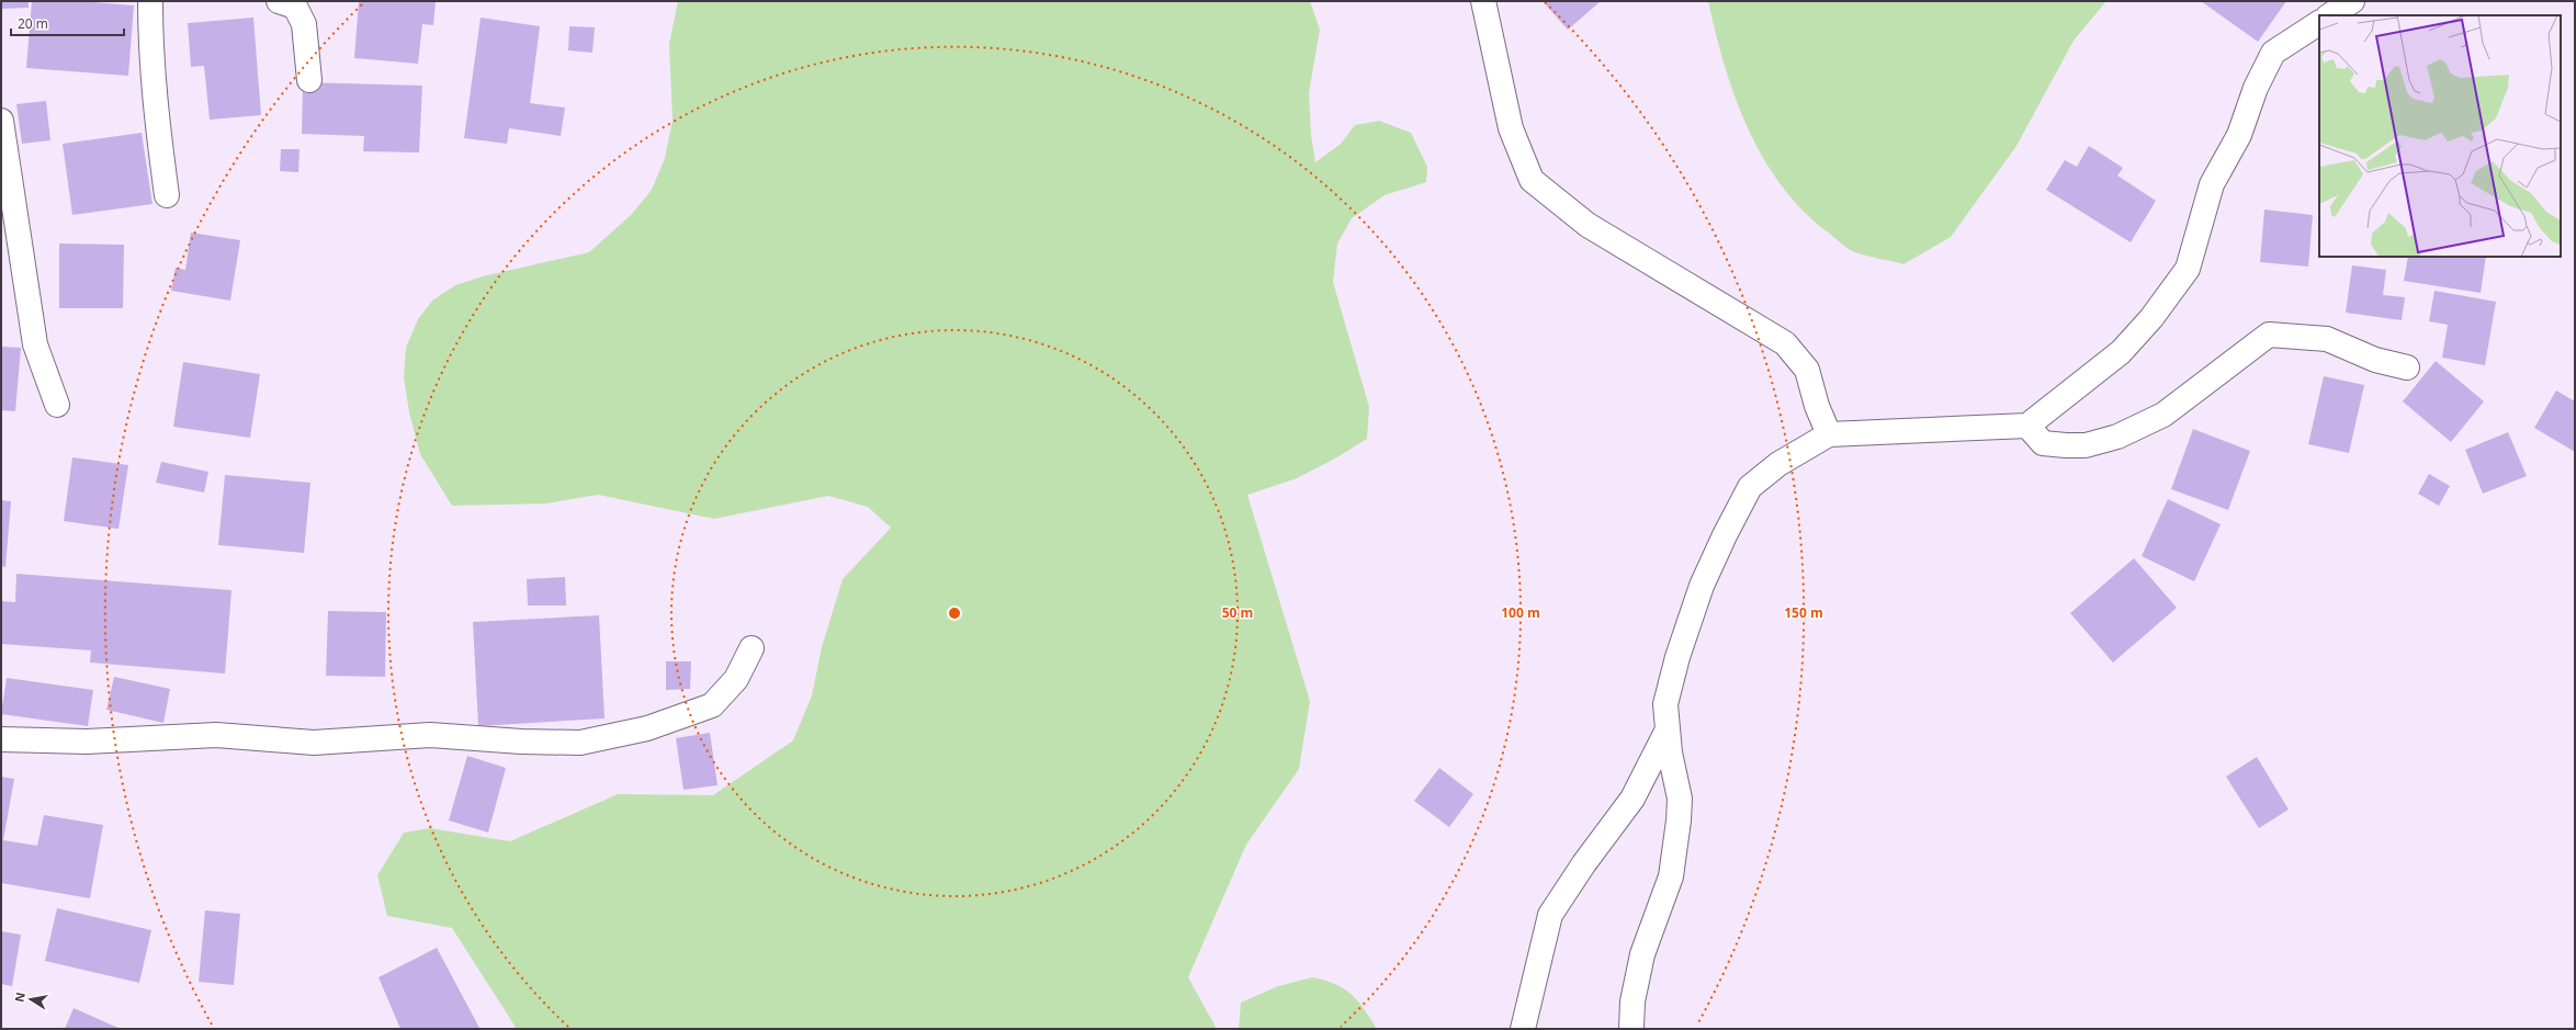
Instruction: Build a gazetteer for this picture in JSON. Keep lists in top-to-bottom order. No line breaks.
{"scale_bar":"20 m","north":"left","rings":["50 m","100 m","150 m"]}
